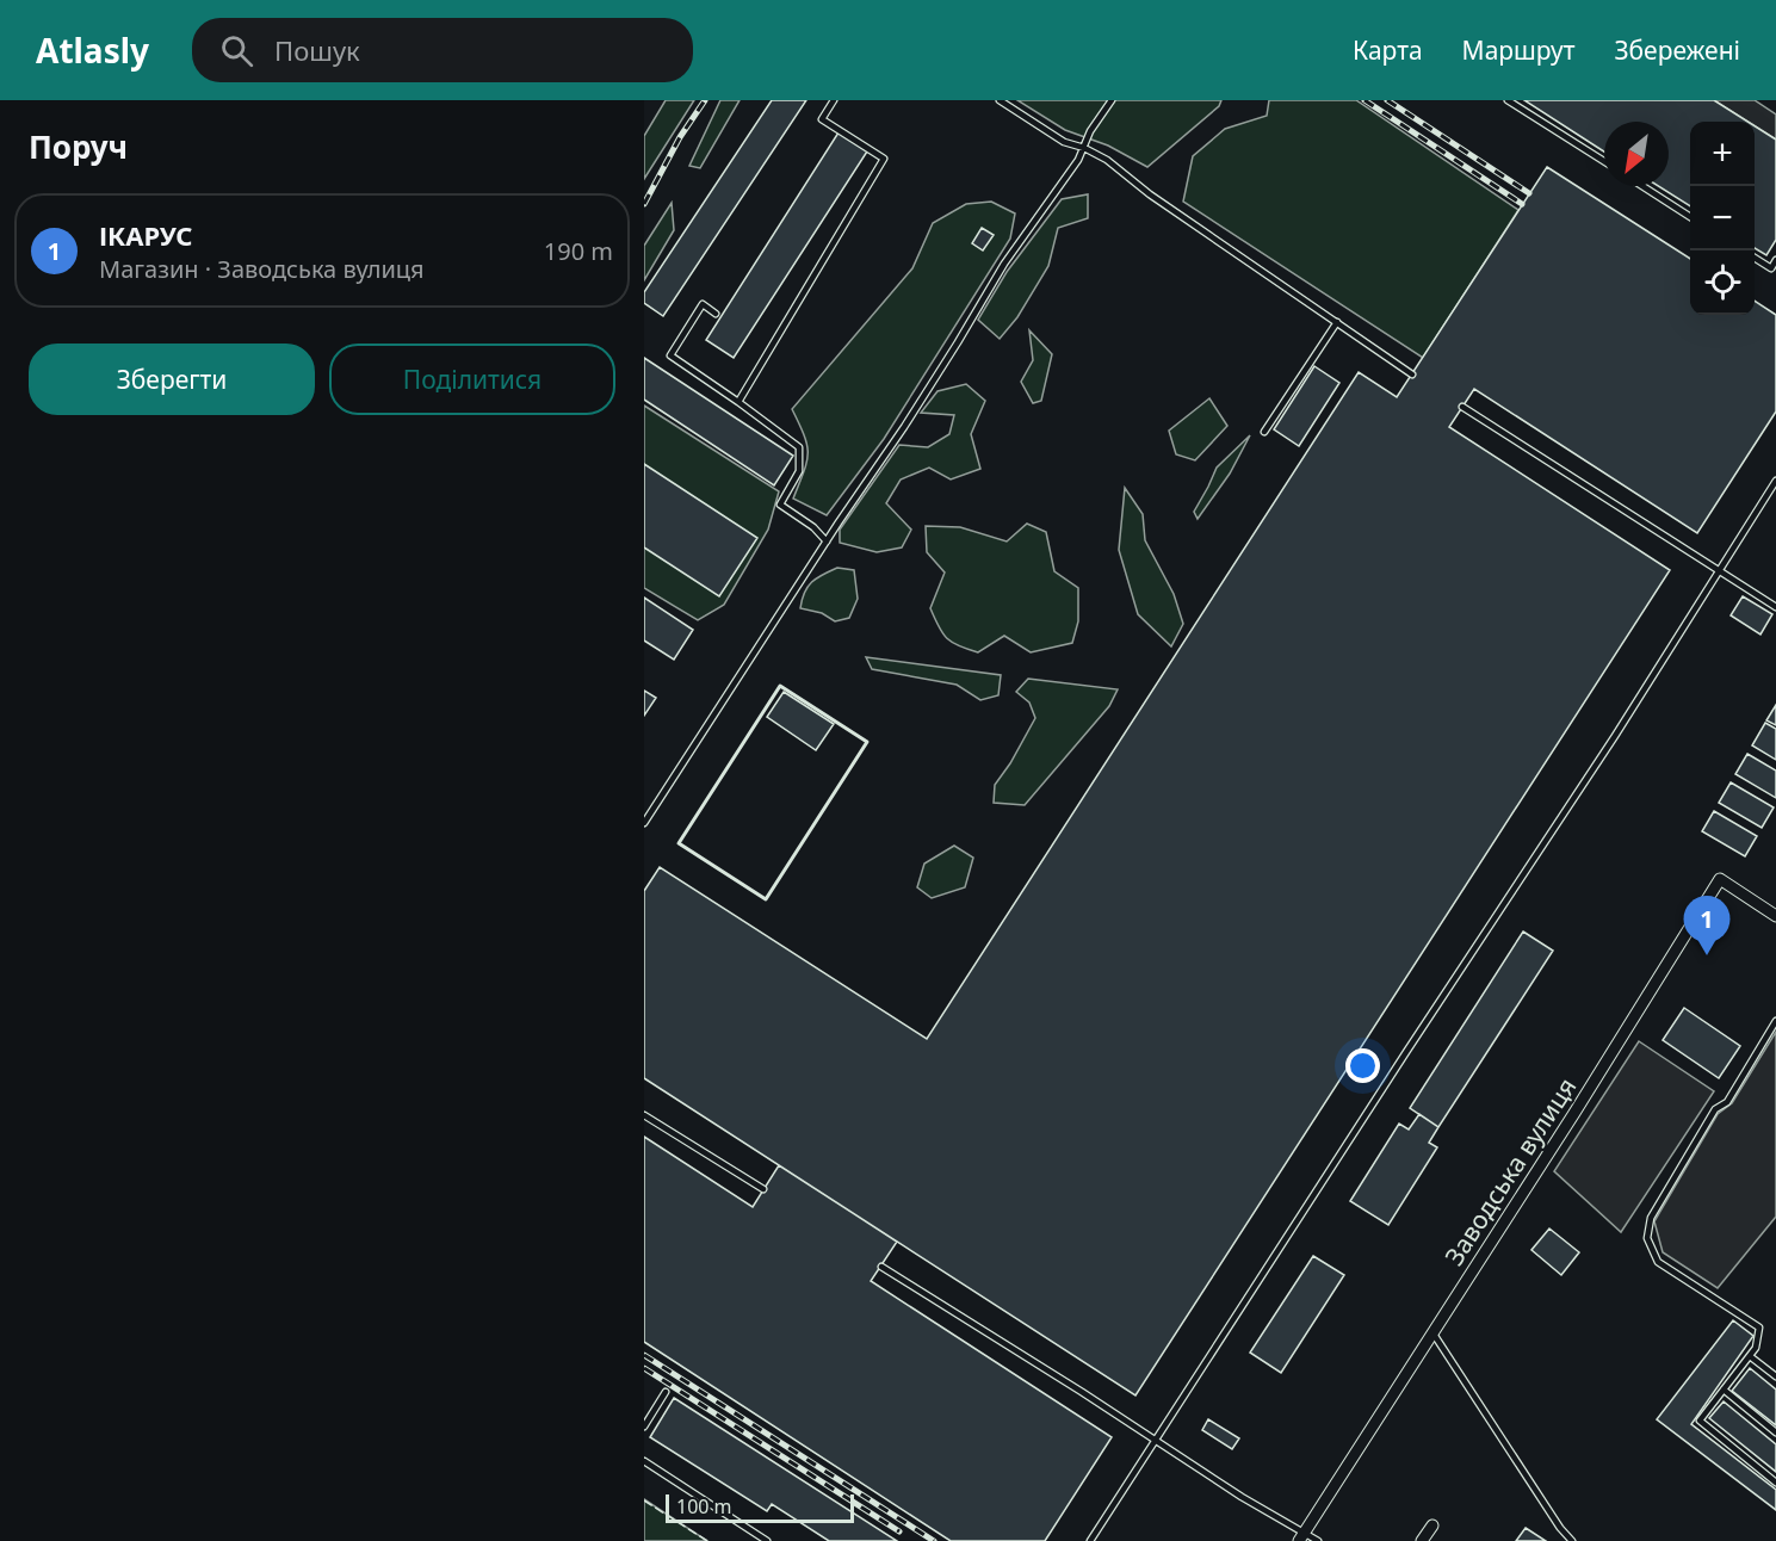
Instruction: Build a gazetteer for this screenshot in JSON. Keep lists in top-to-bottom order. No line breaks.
{"streets":{"street":["Заводська вулиця"]},"scale_bar":"100 m","north":"bottom left","page":{"header":"Atlasly","search":"Пошук","nav":["Карта","Маршрут","Збережені"],"heading":"Поруч","map_buttons":["+","−"],"list":[{"mark":"1","name":"ІКАРУС","note":"Магазин · Заводська вулиця","value":"190 m"}],"buttons":["Зберегти","Поділитися"],"pins":"1","scale":"100 m"}}
